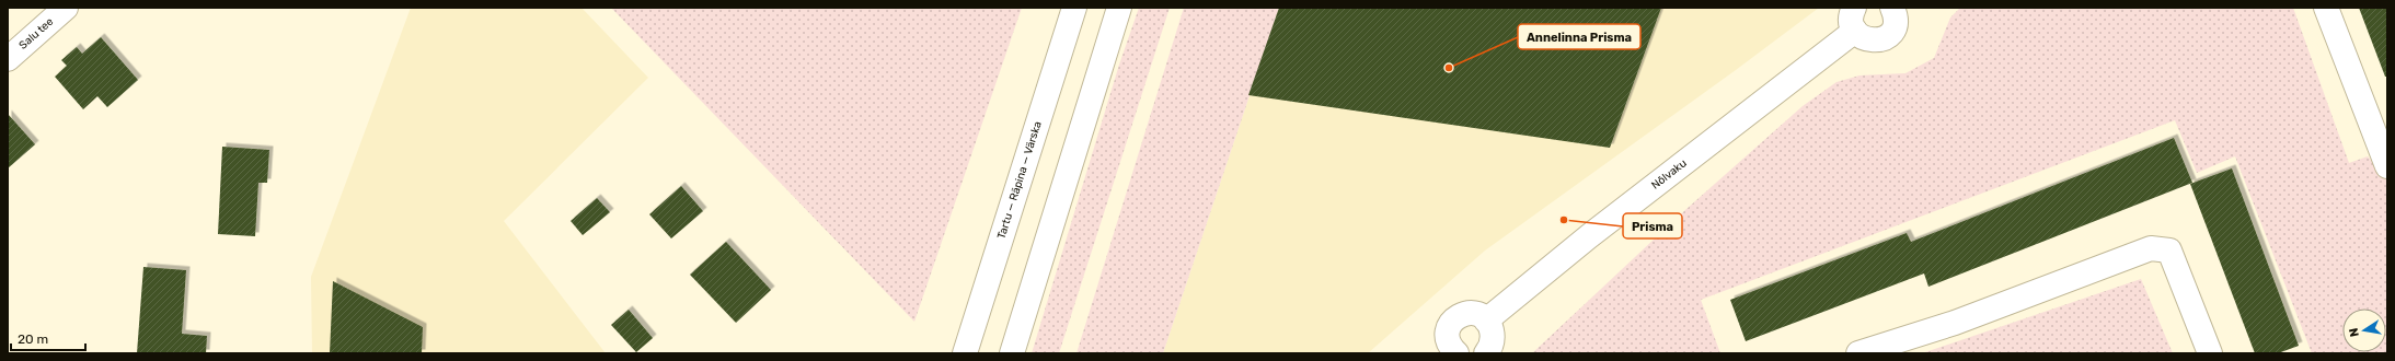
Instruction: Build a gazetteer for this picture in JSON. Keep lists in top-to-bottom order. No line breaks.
{"streets":{"street":["Salu tee","Nõlvaku","Tartu — Räpina — Värska"]},"places":["Annelinna Prisma","Prisma"],"scale_bar":"20 m","north":"left"}
